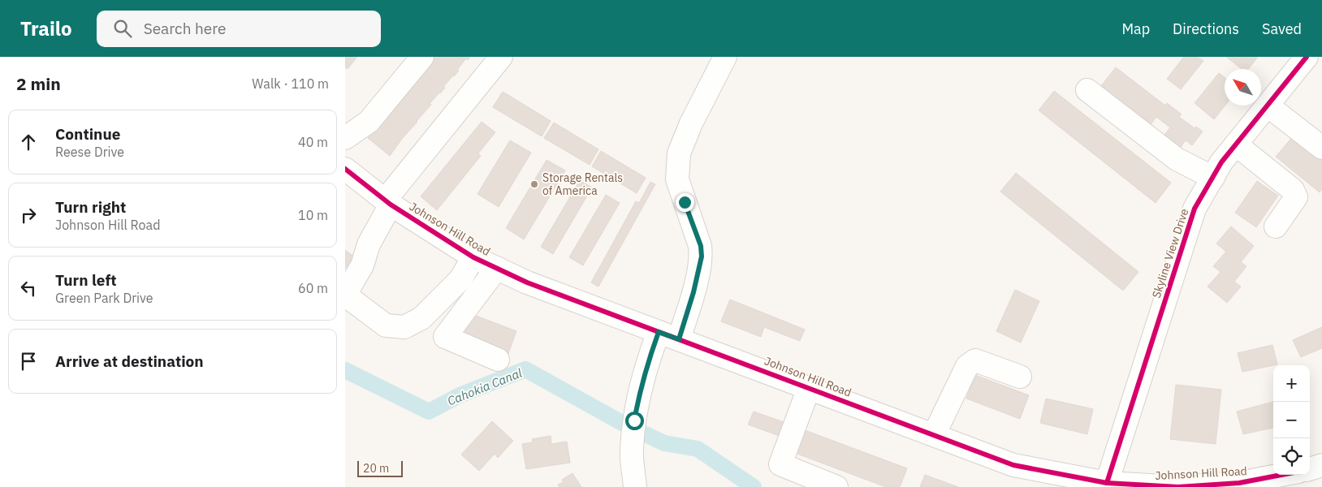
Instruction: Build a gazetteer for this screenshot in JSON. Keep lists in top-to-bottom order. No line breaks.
{"streets":{"street":["Johnson Hill Road","Skyline View Drive"]},"crossings":[["Johnson Hill Road","Skyline View Drive"]],"water":["Cahokia Canal"],"places":["Storage Rentals of America"],"scale_bar":"20 m","north":"top left","page":{"header":"Trailo","search":"Search here","nav":["Map","Directions","Saved"],"heading":["2 min","Walk · 110 m"],"list":[["Continue","Reese Drive","40 m"],["Turn right","Johnson Hill Road","10 m"],["Turn left","Green Park Drive","60 m"],"Arrive at destination"],"map_buttons":["+","−"],"scale":"20 m"}}
